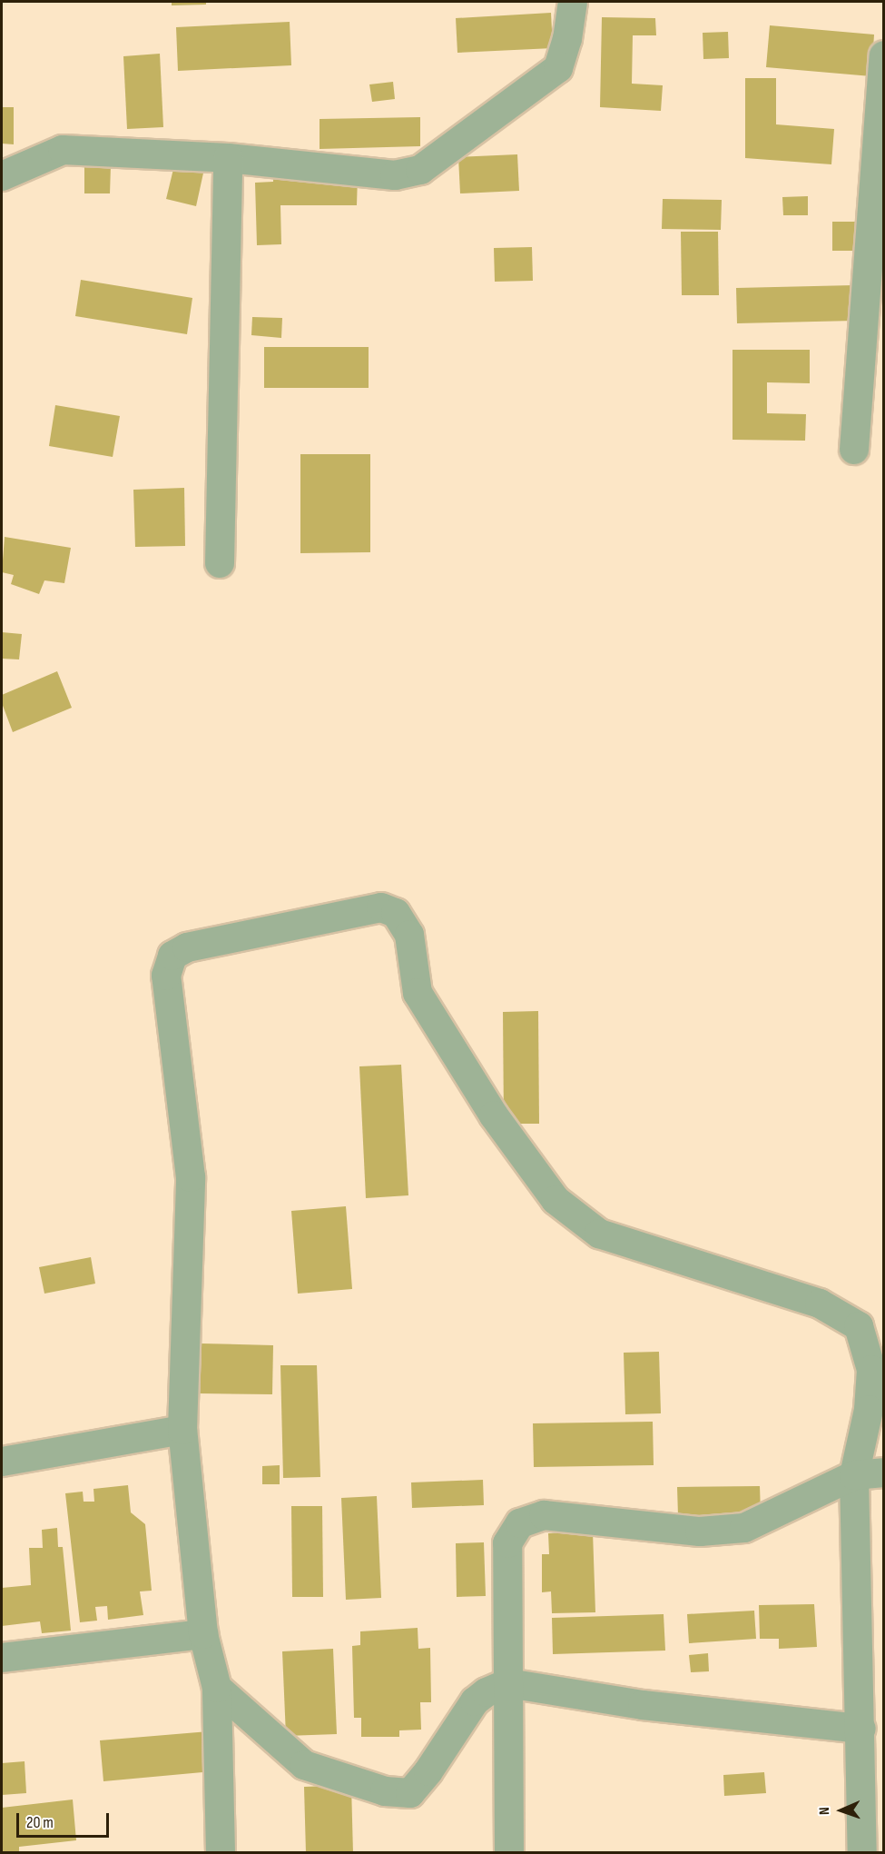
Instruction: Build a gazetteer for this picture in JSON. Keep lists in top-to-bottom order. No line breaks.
{"scale_bar":"20 m","north":"left"}
